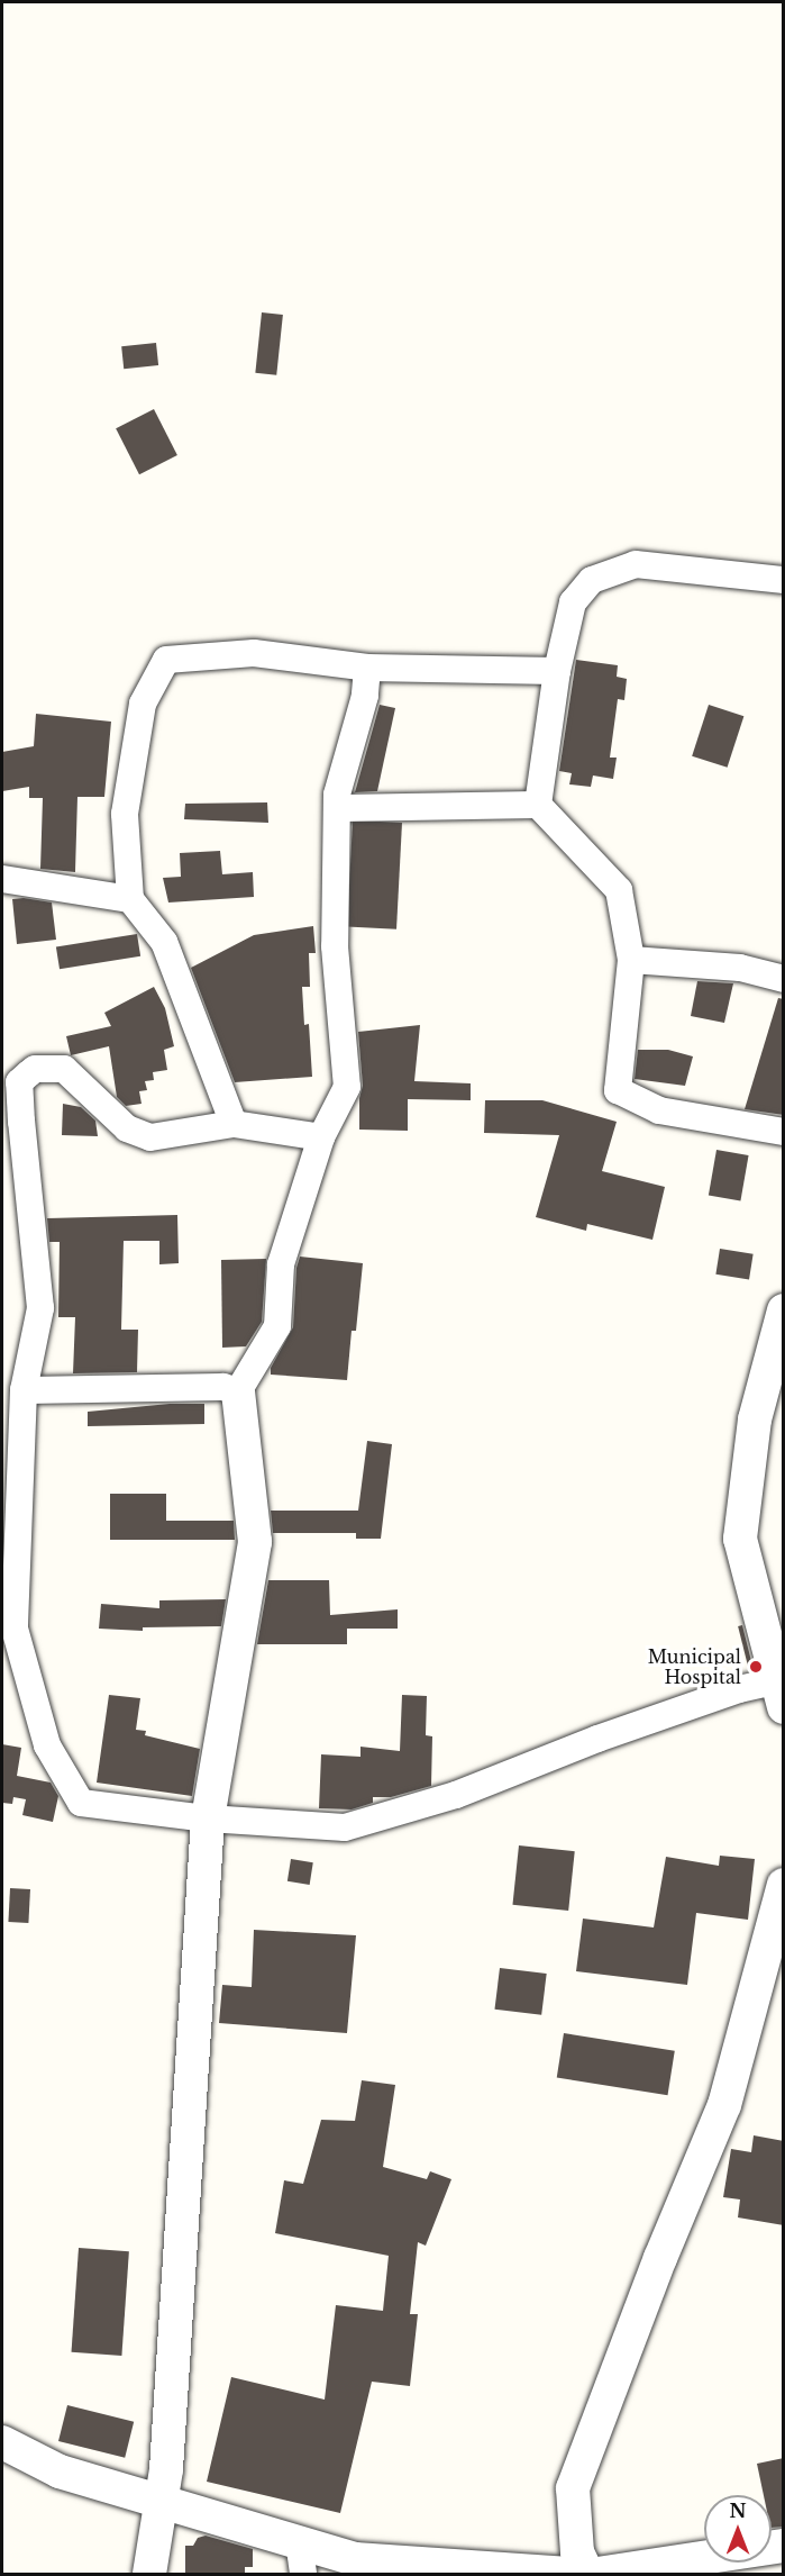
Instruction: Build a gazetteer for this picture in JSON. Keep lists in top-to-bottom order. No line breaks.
{"places":["Municipal Hospital"],"north":"top"}
